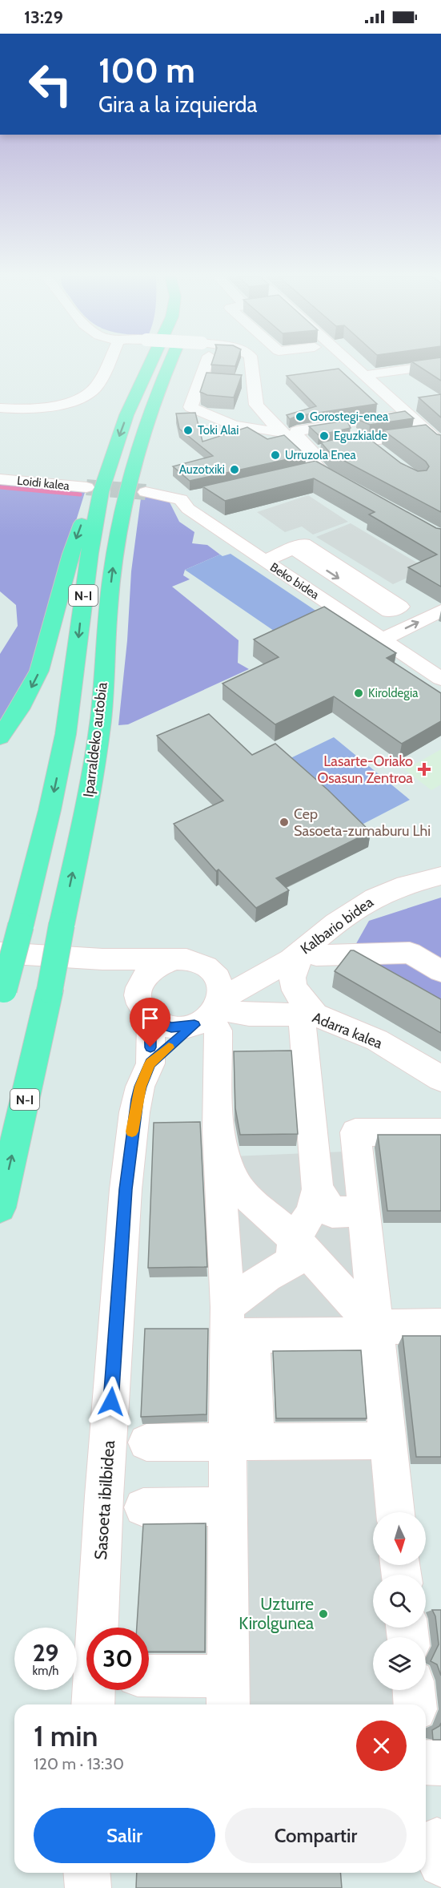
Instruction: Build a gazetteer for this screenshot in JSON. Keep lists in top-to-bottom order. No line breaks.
{"streets":{"highway":["N-I","Iparraldeko autobia"],"street":["Loidi kalea","Beko bidea","Kalbario bidea","Adarra kalea","Sasoeta ibilbidea"]},"crossings":[["Loidi kalea","Iparraldeko autobia"],["Kalbario bidea","Adarra kalea"],["Kalbario bidea","Sasoeta ibilbidea"],["Adarra kalea","Sasoeta ibilbidea"]],"places":{"other":["Gorostegi-enea","Toki Alai","Eguzkialde","Urruzola Enea","Auzotxiki","Kiroldegia","Cep Sasoeta-zumaburu Lhi","Uzturre Kirolgunea"],"health":["Lasarte-Oriako Osasun Zentroa"]},"north":"bottom","page":{"status":"13:29","turn":["100 m","Gira a la izquierda"],"speed":"29 km/h","limit":"30","heading":["1 min","120 m · 13:30"],"buttons":["Salir","Compartir"]}}
